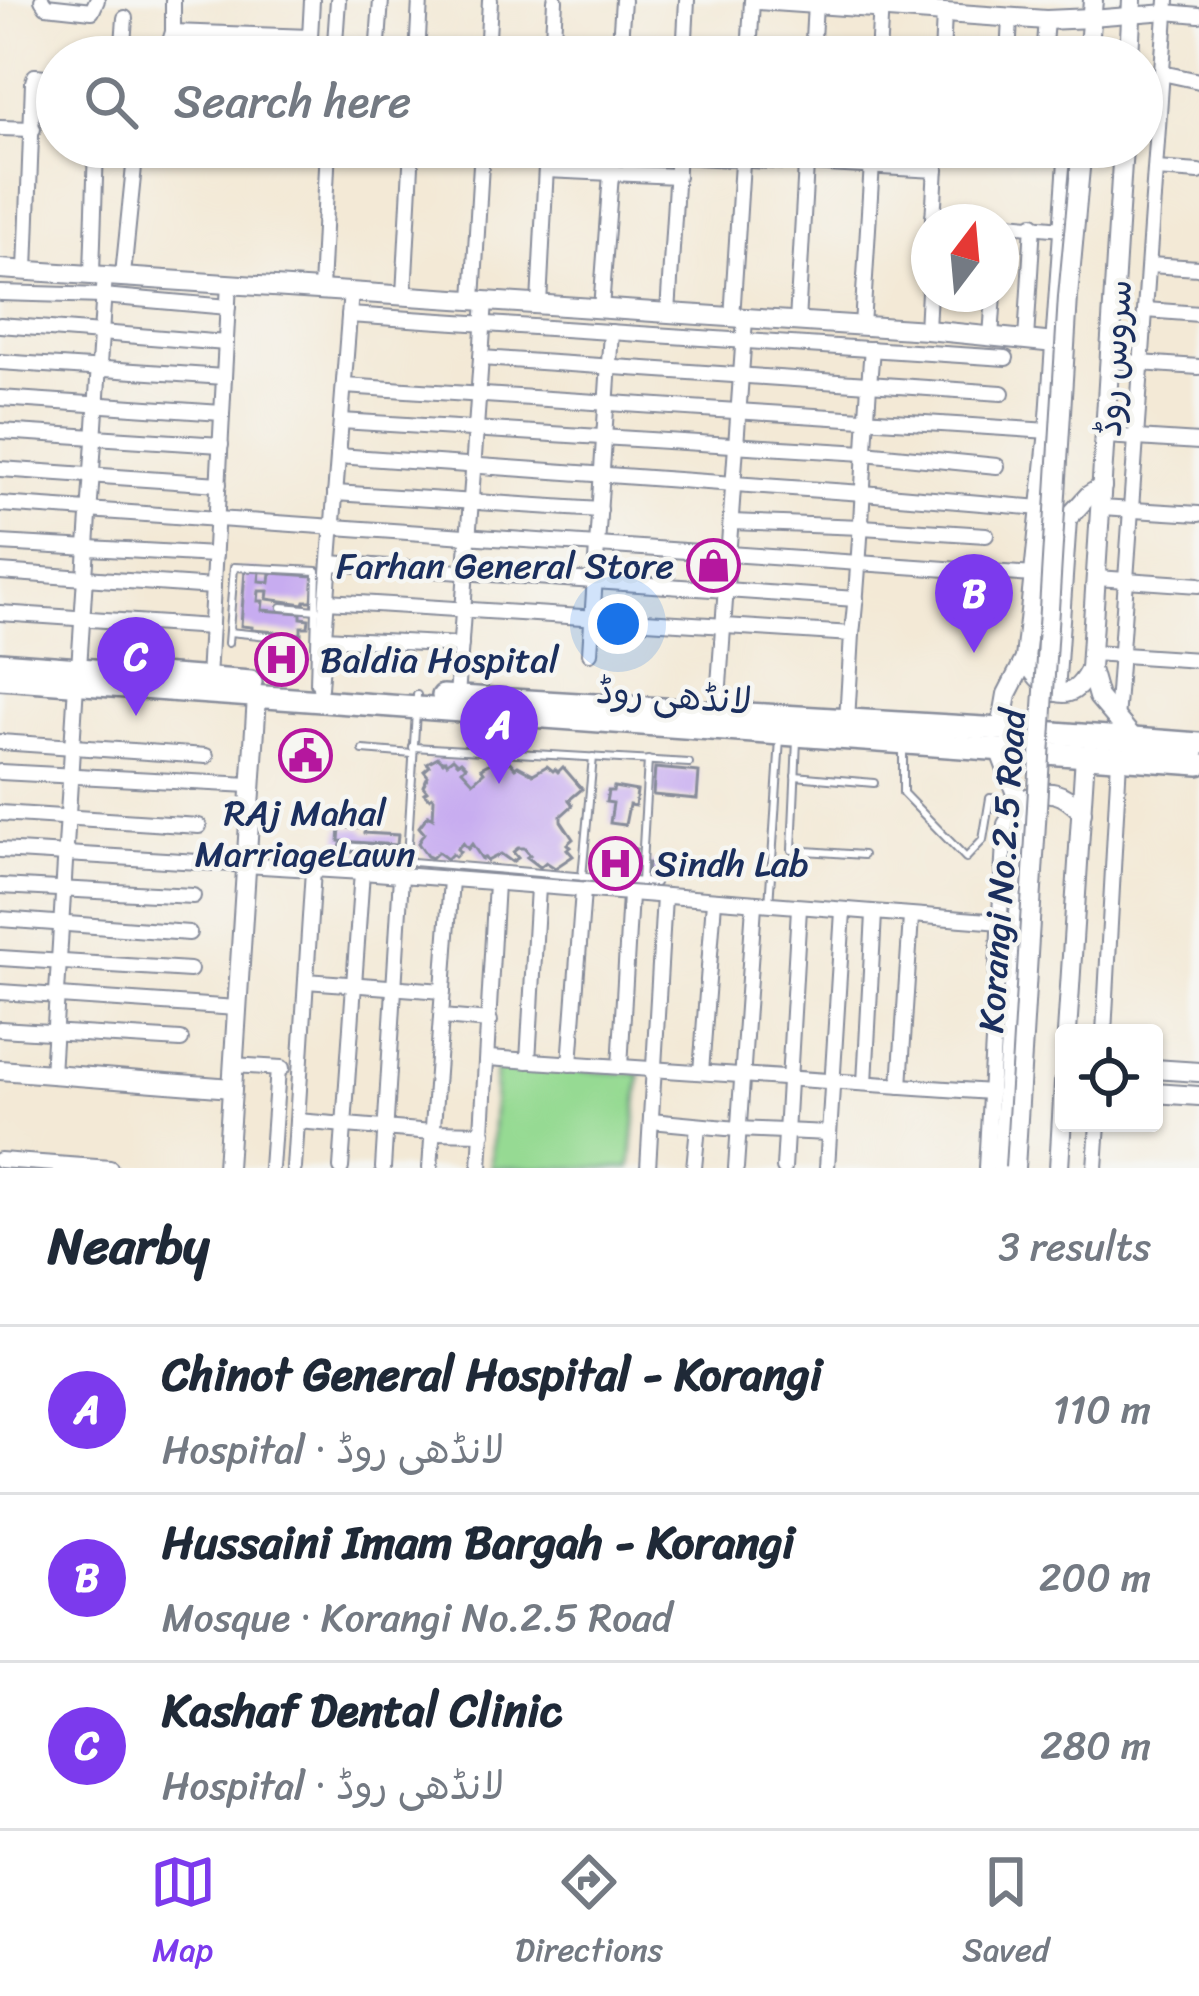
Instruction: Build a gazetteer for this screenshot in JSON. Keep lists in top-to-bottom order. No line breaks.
{"streets":{"main road":["لانڈھی روڈ","Korangi No.2.5 Road"],"street":["سروس روڈ"]},"places":{"shop":["Farhan General Store"],"hospital":["Baldia Hospital","Sindh Lab"],"public building":["RAj Mahal MarriageLawn"]},"north":"top","page":{"search":"Search here","pins":["B","C","A"],"heading":["Nearby","3 results"],"list":[{"mark":"A","name":"Chinot General Hospital - Korangi","note":"Hospital · لانڈھی روڈ","value":"110 m"},{"mark":"B","name":"Hussaini Imam Bargah - Korangi","note":"Mosque · Korangi No.2.5 Road","value":"200 m"},{"mark":"C","name":"Kashaf Dental Clinic","note":"Hospital · لانڈھی روڈ","value":"280 m"}],"nav":["Map","Directions","Saved"]}}
